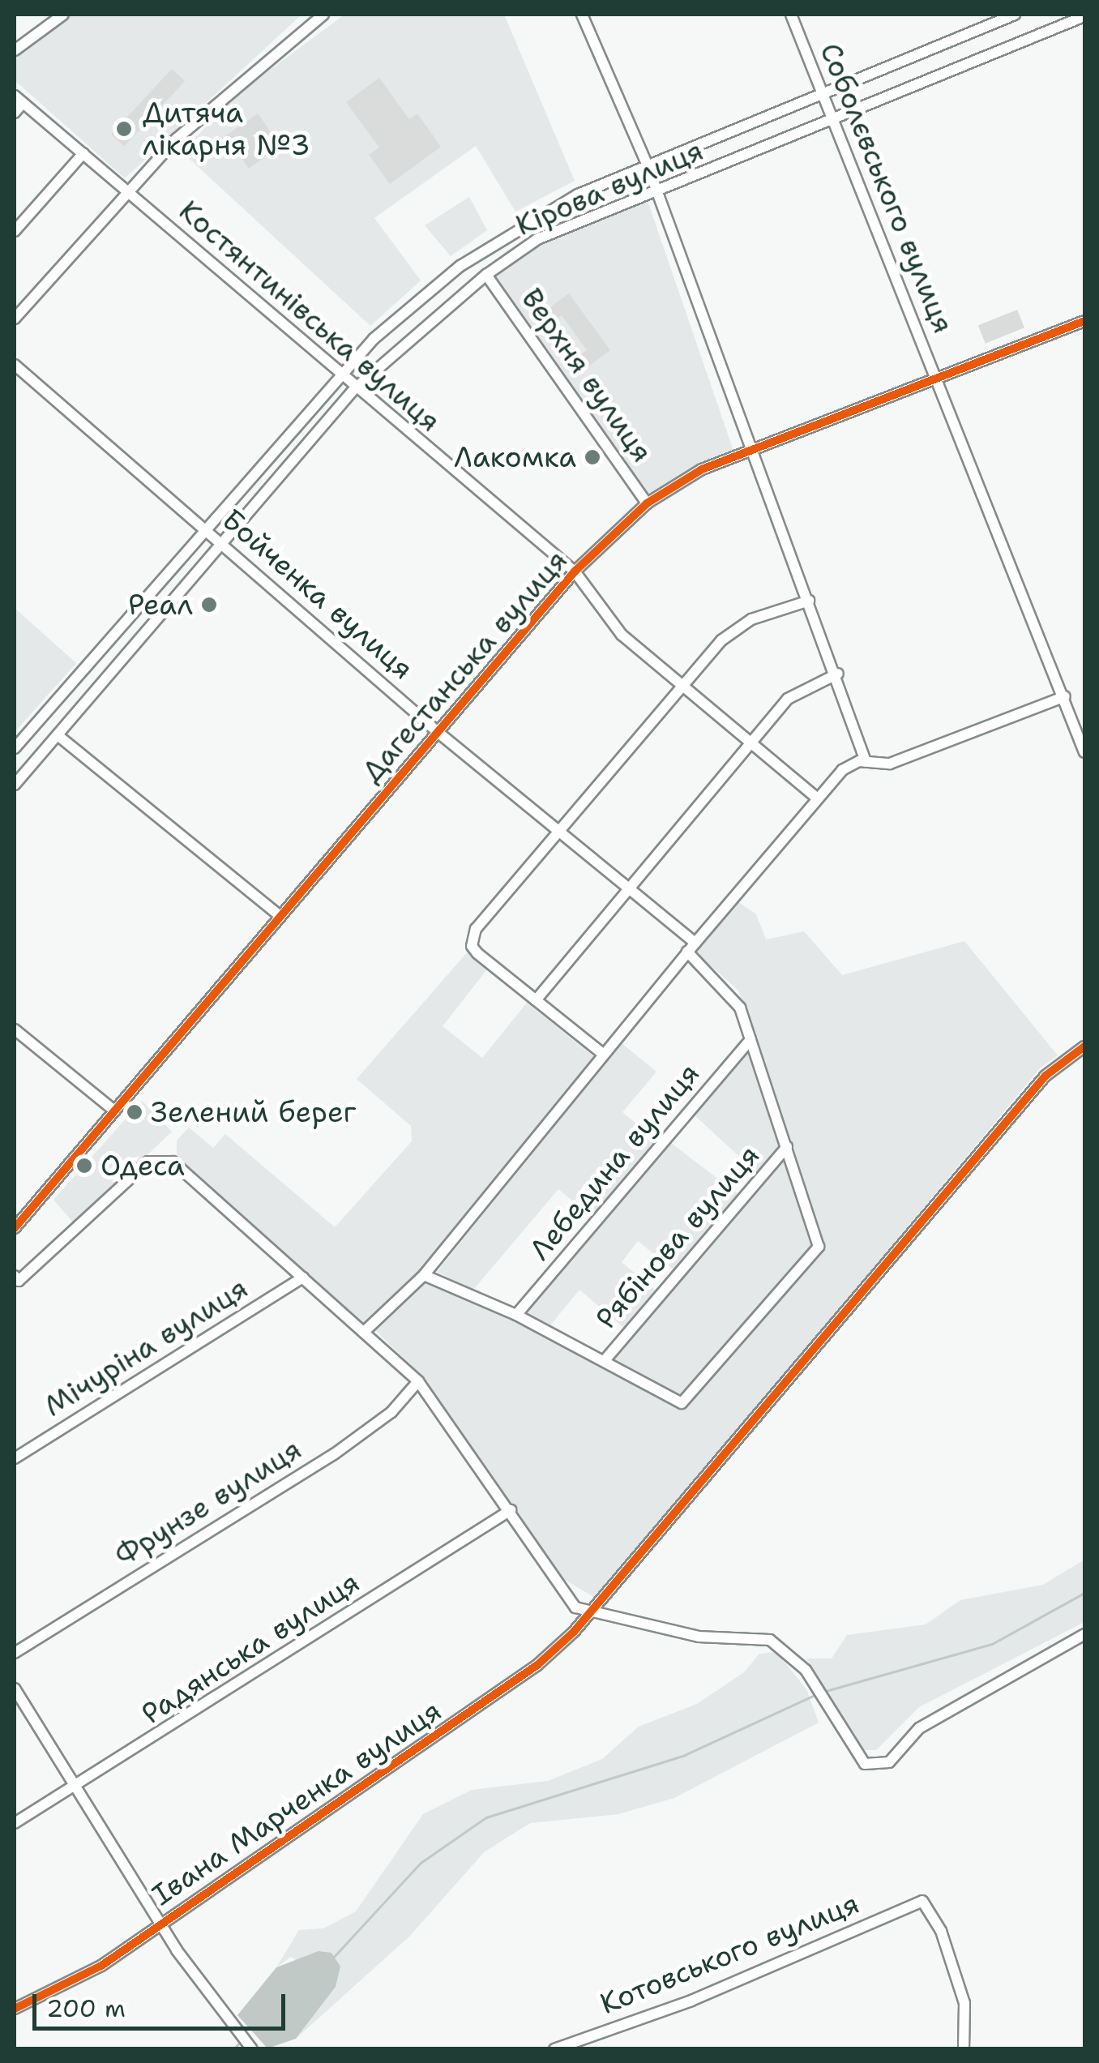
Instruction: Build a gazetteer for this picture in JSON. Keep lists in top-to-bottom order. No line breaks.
{"streets":{"street":["Кірова вулиця","Соболєвського вулиця","Костянтинівська вулиця","Верхня вулиця","Бойченка вулиця","Дагестанська вулиця","Лебедина вулиця","Рябінова вулиця","Мічуріна вулиця","Фрунзе вулиця","Радянська вулиця","Івана Марченка вулиця","Котовського вулиця"]},"crossings":[["Кірова вулиця","Соболєвського вулиця"],["Кірова вулиця","Костянтинівська вулиця"],["Кірова вулиця","Верхня вулиця"],["Кірова вулиця","Бойченка вулиця"],["Соболєвського вулиця","Дагестанська вулиця"],["Костянтинівська вулиця","Дагестанська вулиця"],["Верхня вулиця","Дагестанська вулиця"],["Бойченка вулиця","Дагестанська вулиця"]],"places":["Дитяча лікарня №3","Лакомка","Реал","Зелений берег","Одеса"],"scale_bar":"200 m"}
